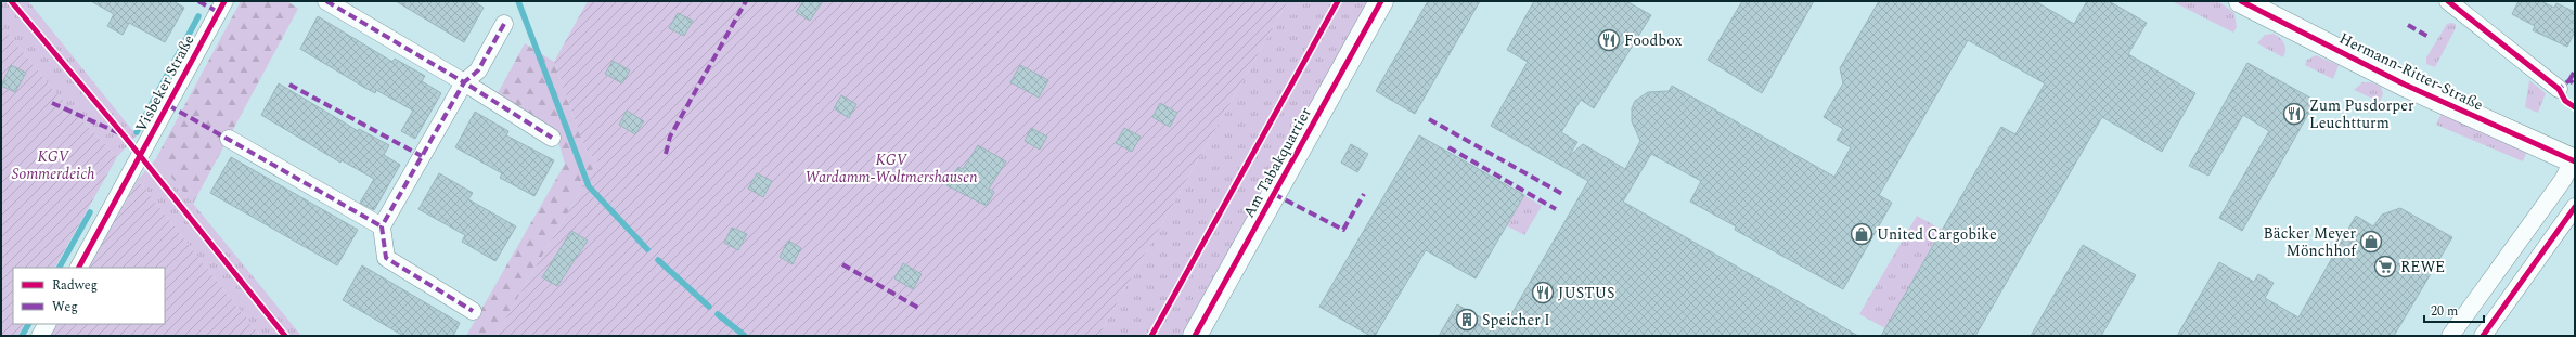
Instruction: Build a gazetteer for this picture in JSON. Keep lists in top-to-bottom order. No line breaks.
{"streets":{"street":["Hermann-Ritter-Straße","Visbeker Straße","Am Tabakquartier"]},"parks":["KGV Sommerdeich","KGV Wardamm-Woltmershausen"],"places":{"restaurant":["Foodbox","Zum Pusdorper Leuchtturm","JUSTUS"],"shop":["United Cargobike","Bäcker Meyer Mönchhof"],"supermarket":["REWE"],"building":["Speicher I"]},"legend":["Radweg","Weg"],"scale_bar":"20 m"}
